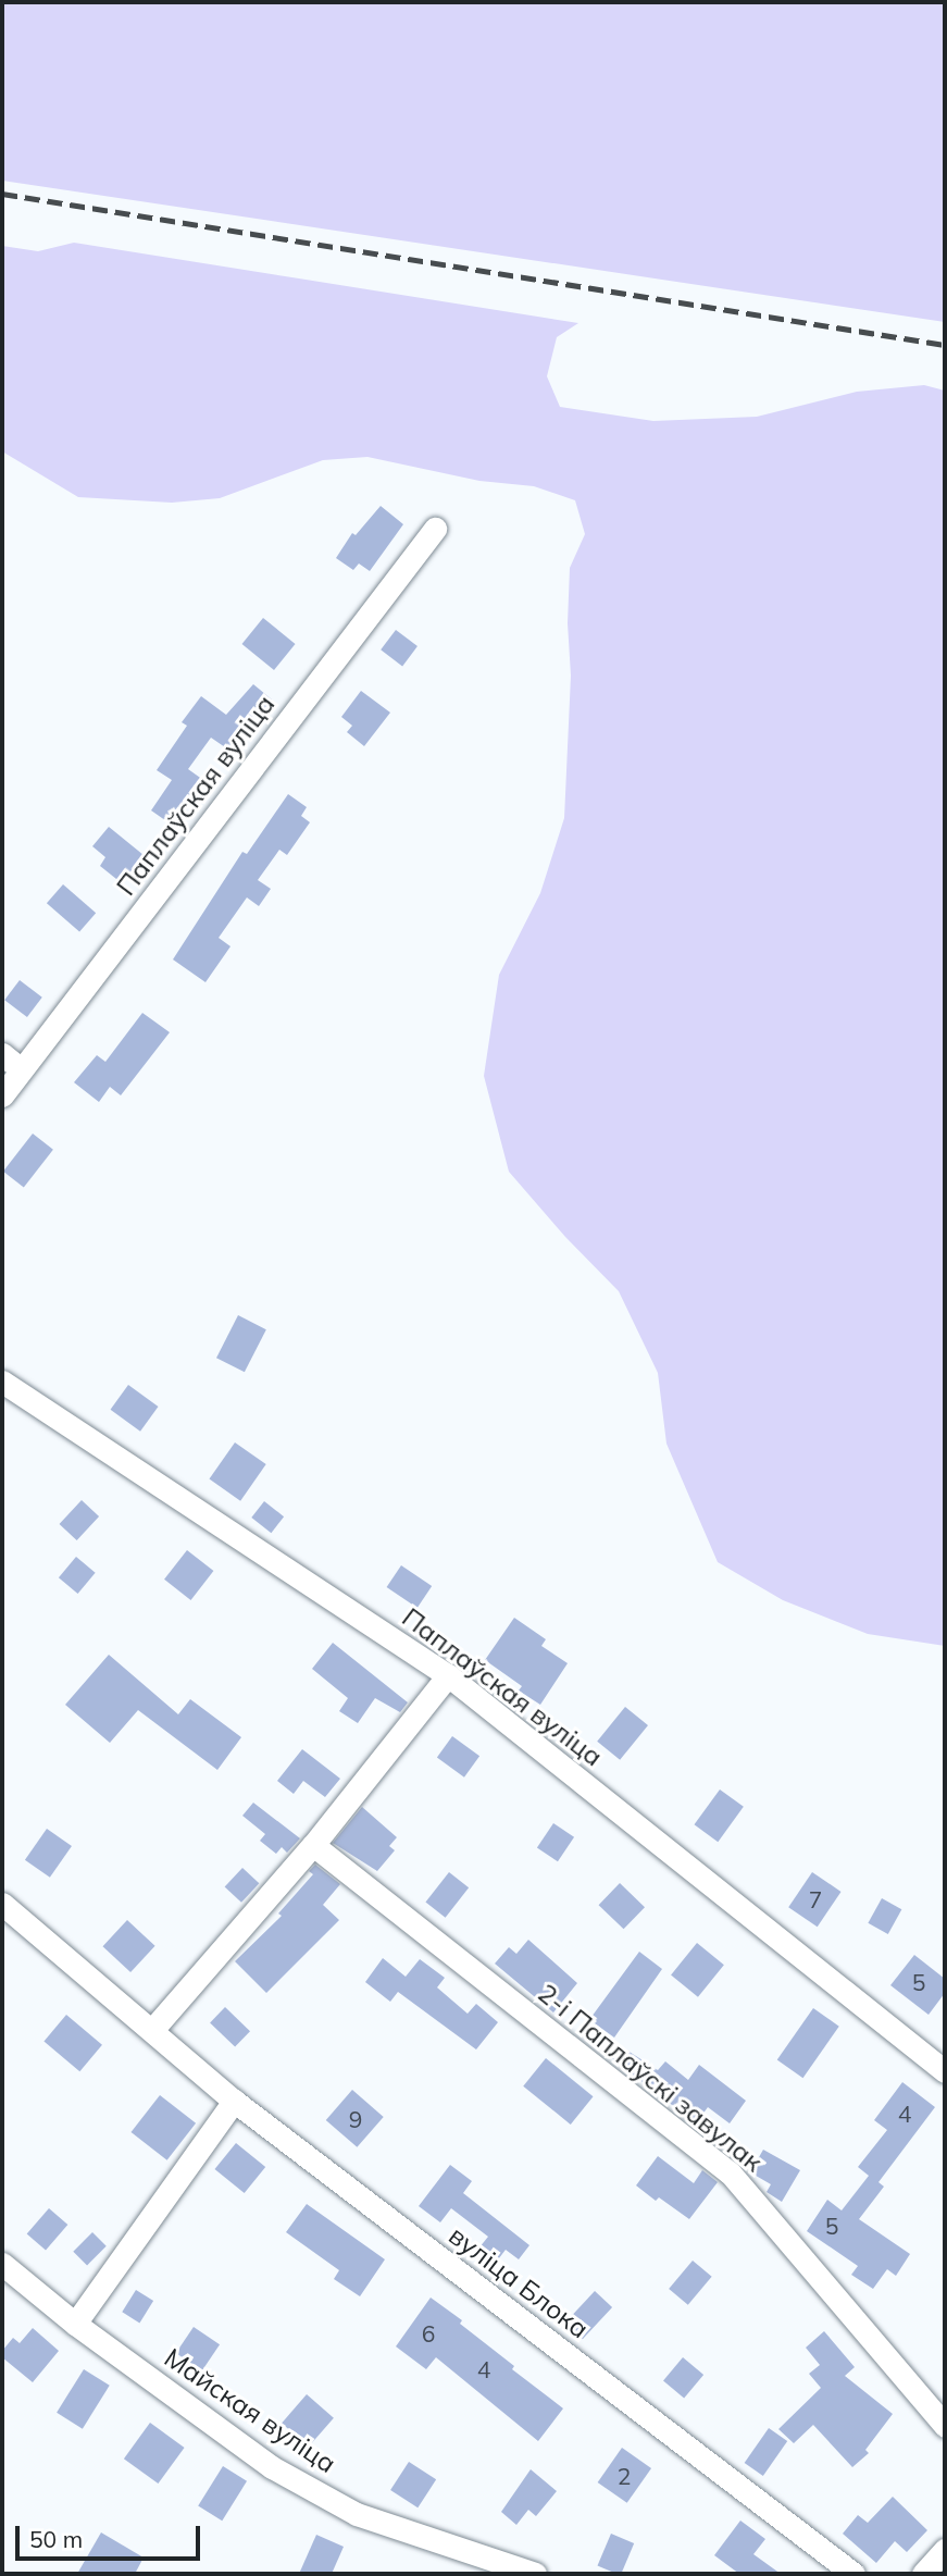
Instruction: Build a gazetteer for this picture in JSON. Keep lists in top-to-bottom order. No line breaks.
{"streets":{"street":["Паплаўская вуліца","2-і Паплаўскі завулак","вуліца Блока","Майская вуліца"]},"house_numbers":["7","5","4","9","5","6","4","2"],"scale_bar":"50 m"}
